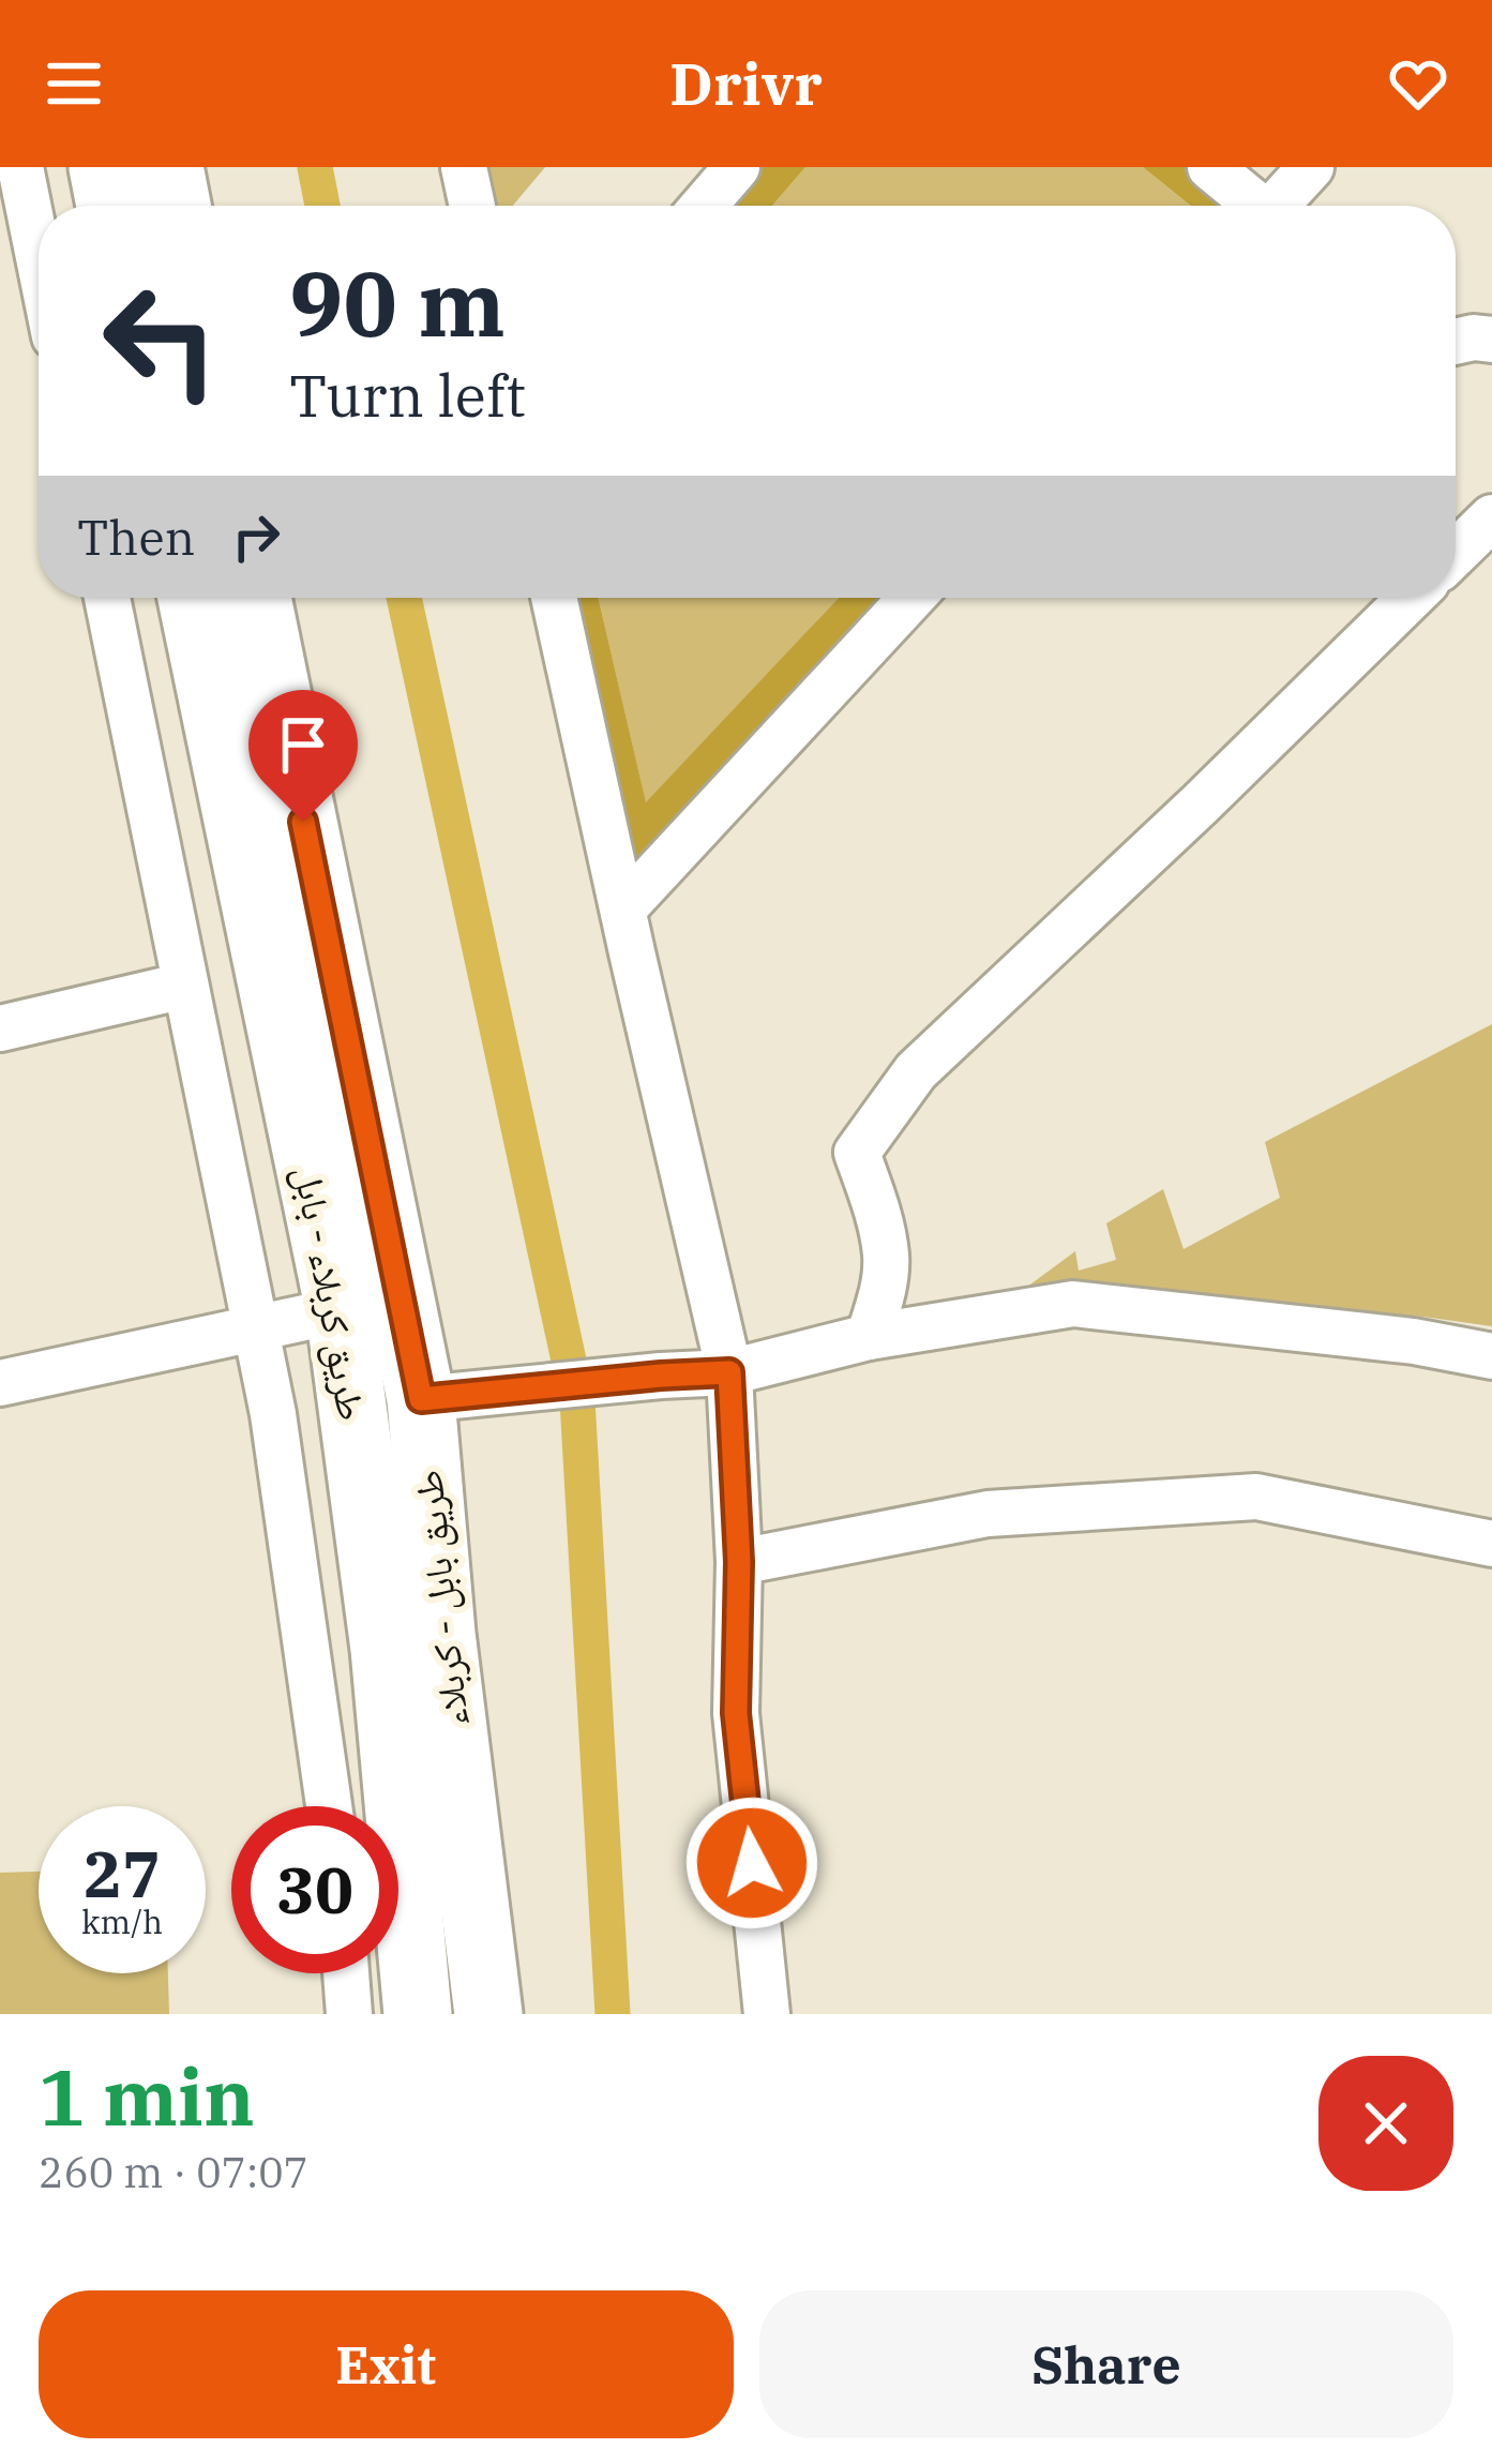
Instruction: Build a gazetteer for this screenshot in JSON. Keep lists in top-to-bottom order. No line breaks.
{"streets":{"highway":["طريق كربلاء - بابل","طريق بابل - كربلاء"]},"page":{"header":"Drivr","turn":["90 m","Turn left"],"then":"Then","speed":"27 km/h","limit":"30","heading":["1 min","260 m · 07:07"],"buttons":["Exit","Share"]}}
